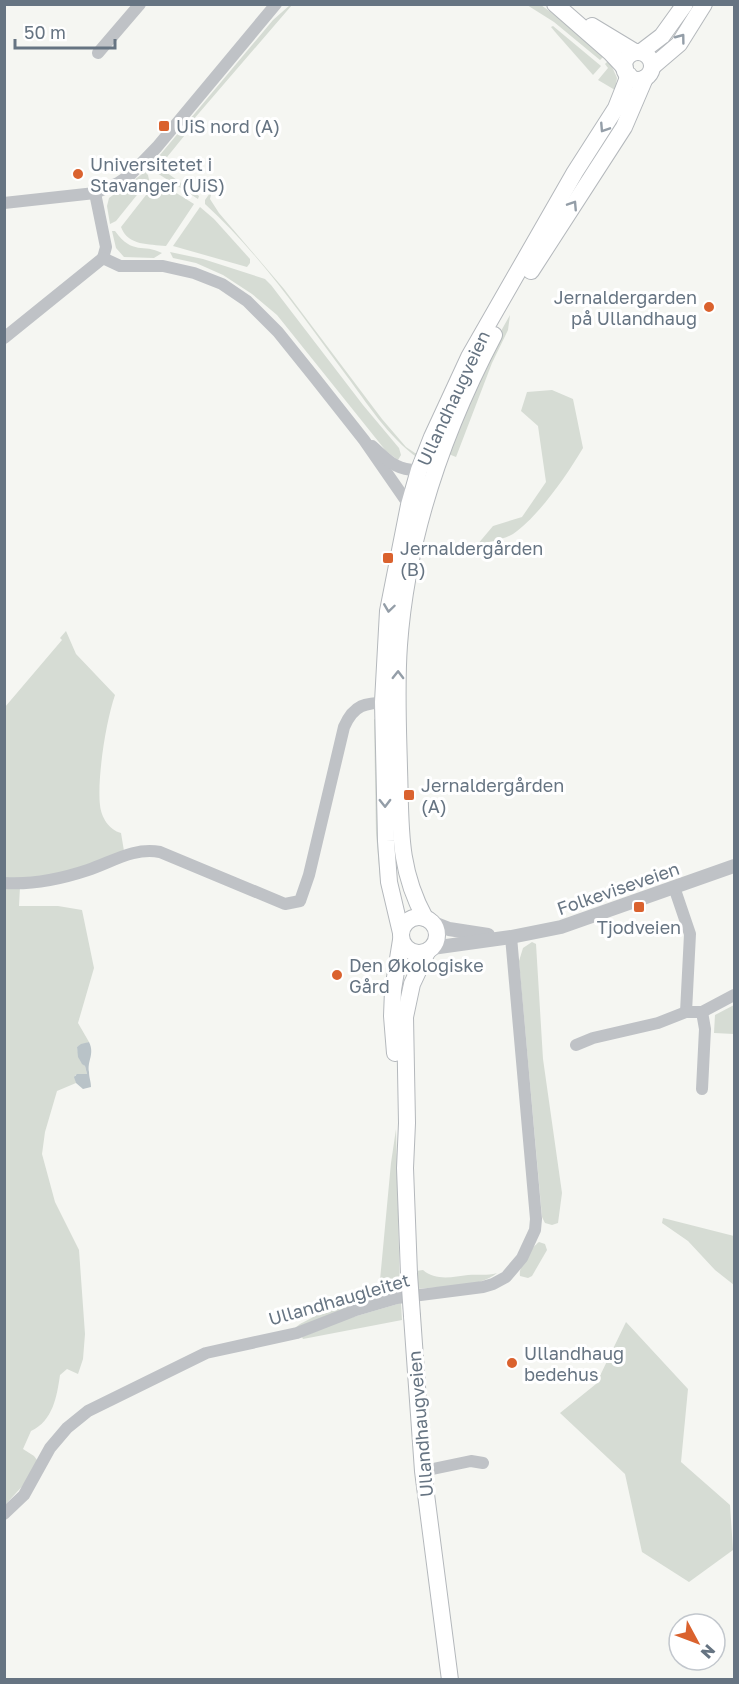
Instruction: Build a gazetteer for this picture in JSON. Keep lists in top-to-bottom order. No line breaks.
{"streets":{"main road":["Ullandhaugveien"],"street":["Folkeviseveien","Ullandhaugleitet"]},"crossings":[["Ullandhaugveien","Folkeviseveien"],["Folkeviseveien","Ullandhaugleitet"]],"places":{"transit":["UiS nord (A)","Jernaldergården (B)","Jernaldergården (A)","Tjodveien"],"other":["Universitetet i Stavanger (UiS)","Jernaldergarden på Ullandhaug","Den Økologiske Gård","Ullandhaug bedehus"]},"scale_bar":"50 m","north":"bottom right"}
